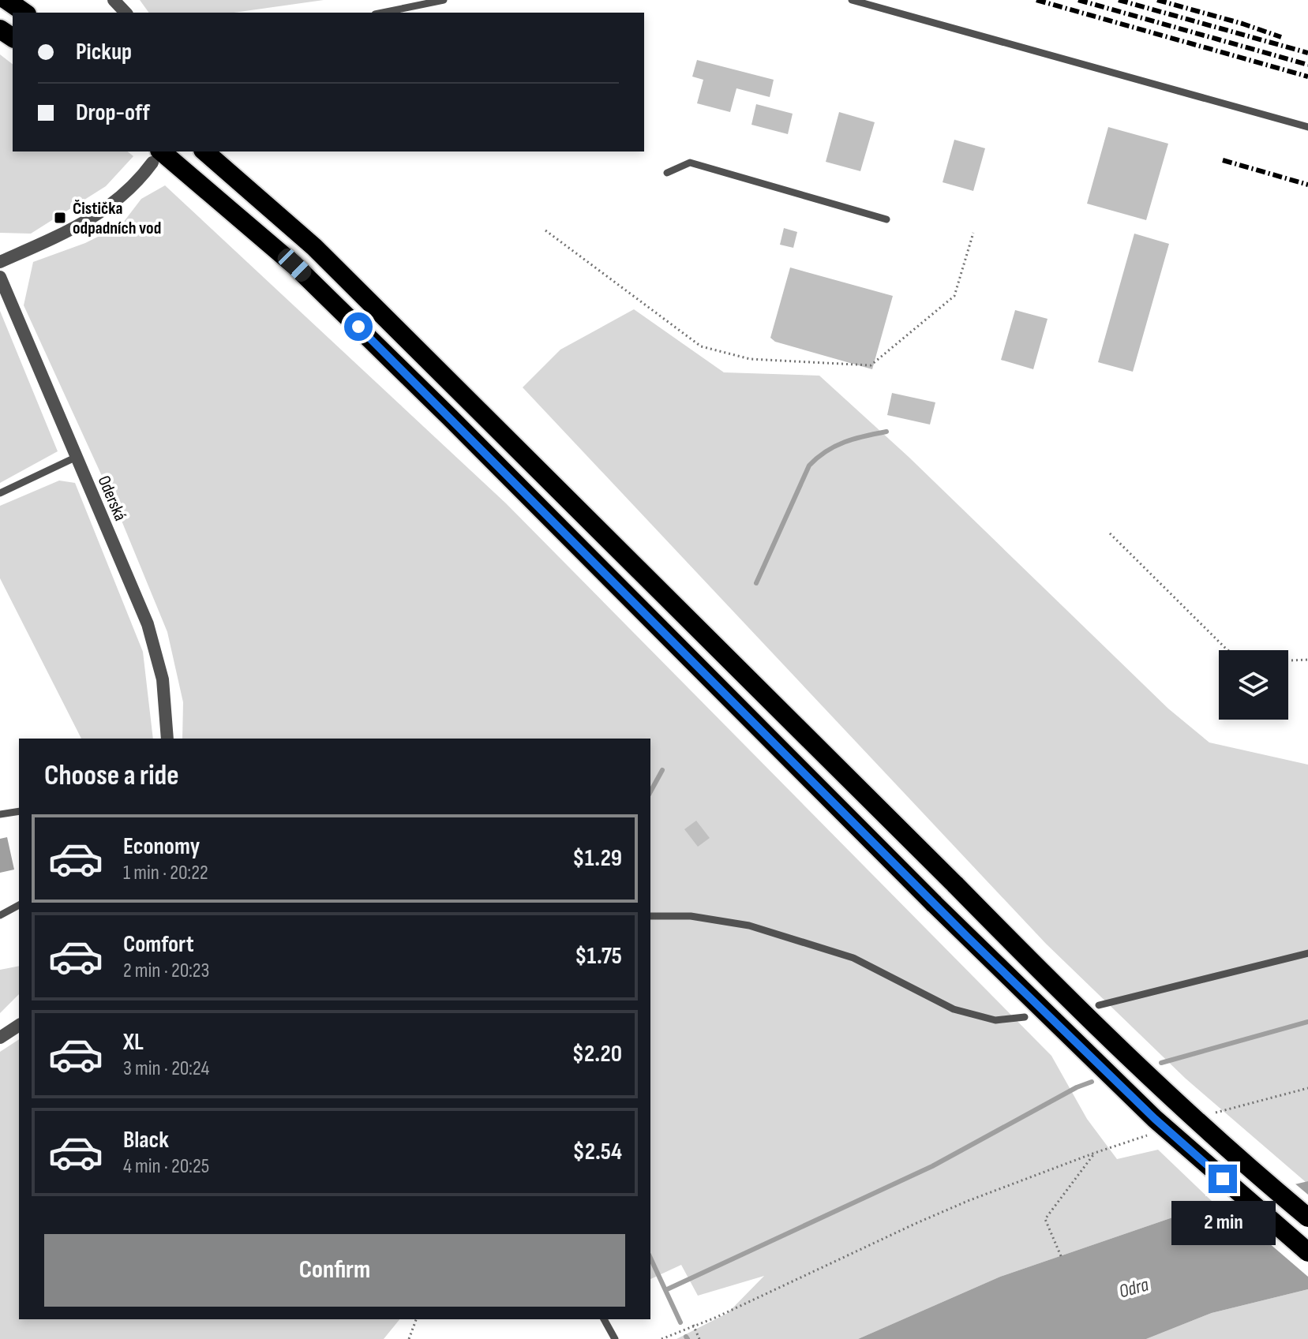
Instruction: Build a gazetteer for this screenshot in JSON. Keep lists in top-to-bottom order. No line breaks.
{"streets":{"street":["Oderská"]},"water":["Odra"],"places":{"transit":["Čistička odpadních vod"]},"page":{"banner":["Pickup","Drop-off"],"heading":"Choose a ride","list":[{"name":"Economy","note":"1 min · 20:22","value":"$1.29"},{"name":"Comfort","note":"2 min · 20:23","value":"$1.75"},{"name":"XL","note":"3 min · 20:24","value":"$2.20"},{"name":"Black","note":"4 min · 20:25","value":"$2.54"}],"bubble":"2 min","buttons":"Confirm"}}
